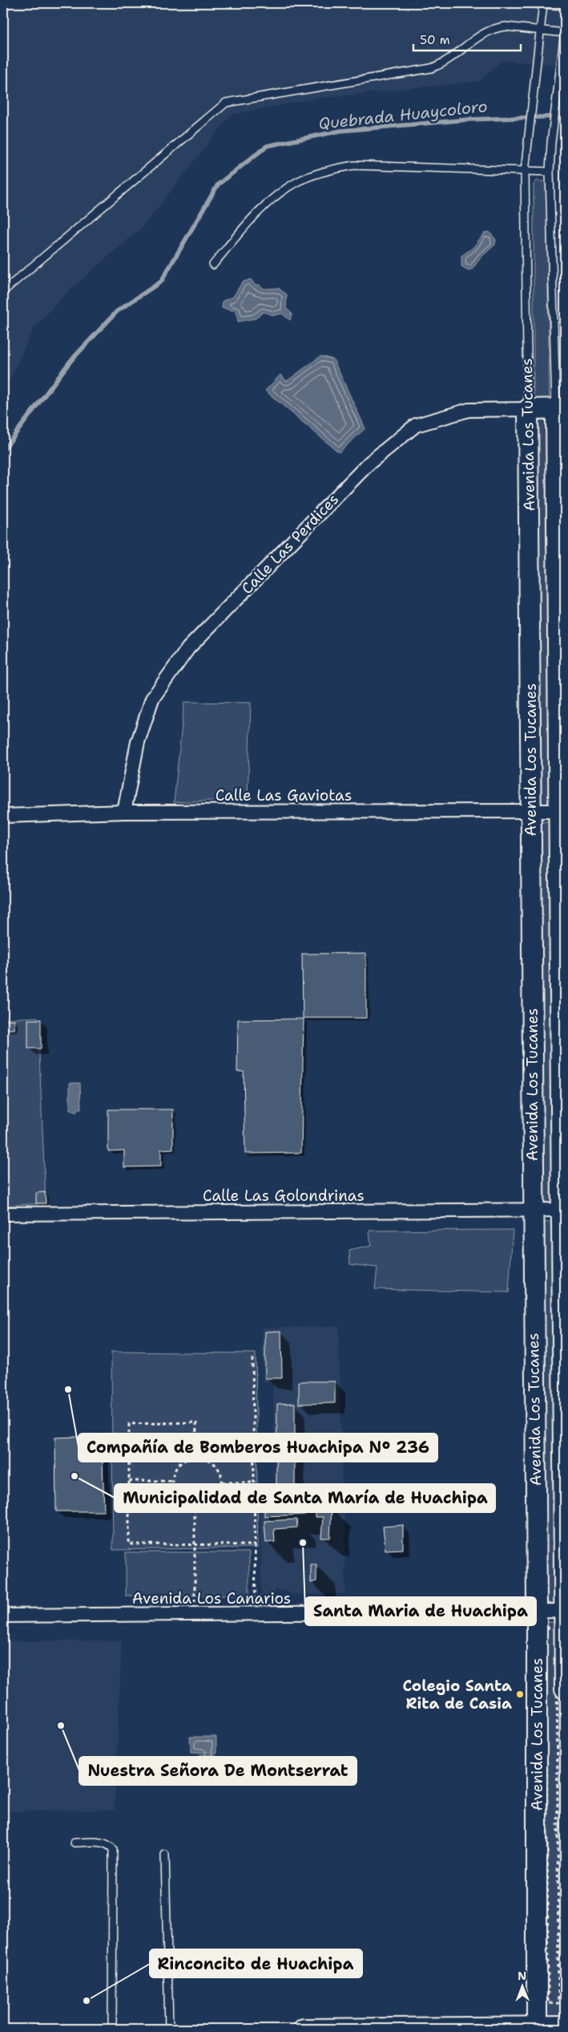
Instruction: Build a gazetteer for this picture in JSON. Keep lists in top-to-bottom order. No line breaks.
{"streets":{"street":["Avenida Los Tucanes","Calle Las Perdices","Calle Las Gaviotas","Calle Las Golondrinas","Avenida Los Canarios"]},"crossings":[["Avenida Los Tucanes","Calle Las Perdices"],["Avenida Los Tucanes","Calle Las Gaviotas"],["Avenida Los Tucanes","Calle Las Golondrinas"],["Avenida Los Tucanes","Avenida Los Canarios"],["Calle Las Perdices","Calle Las Gaviotas"]],"water":["Quebrada Huaycoloro"],"places":["Compañía de Bomberos Huachipa Nº 236","Municipalidad de Santa María de Huachipa","Santa Maria de Huachipa","Colegio Santa Rita de Casia","Nuestra Señora De Montserrat","Rinconcito de Huachipa"],"scale_bar":"50 m","north":"top"}
